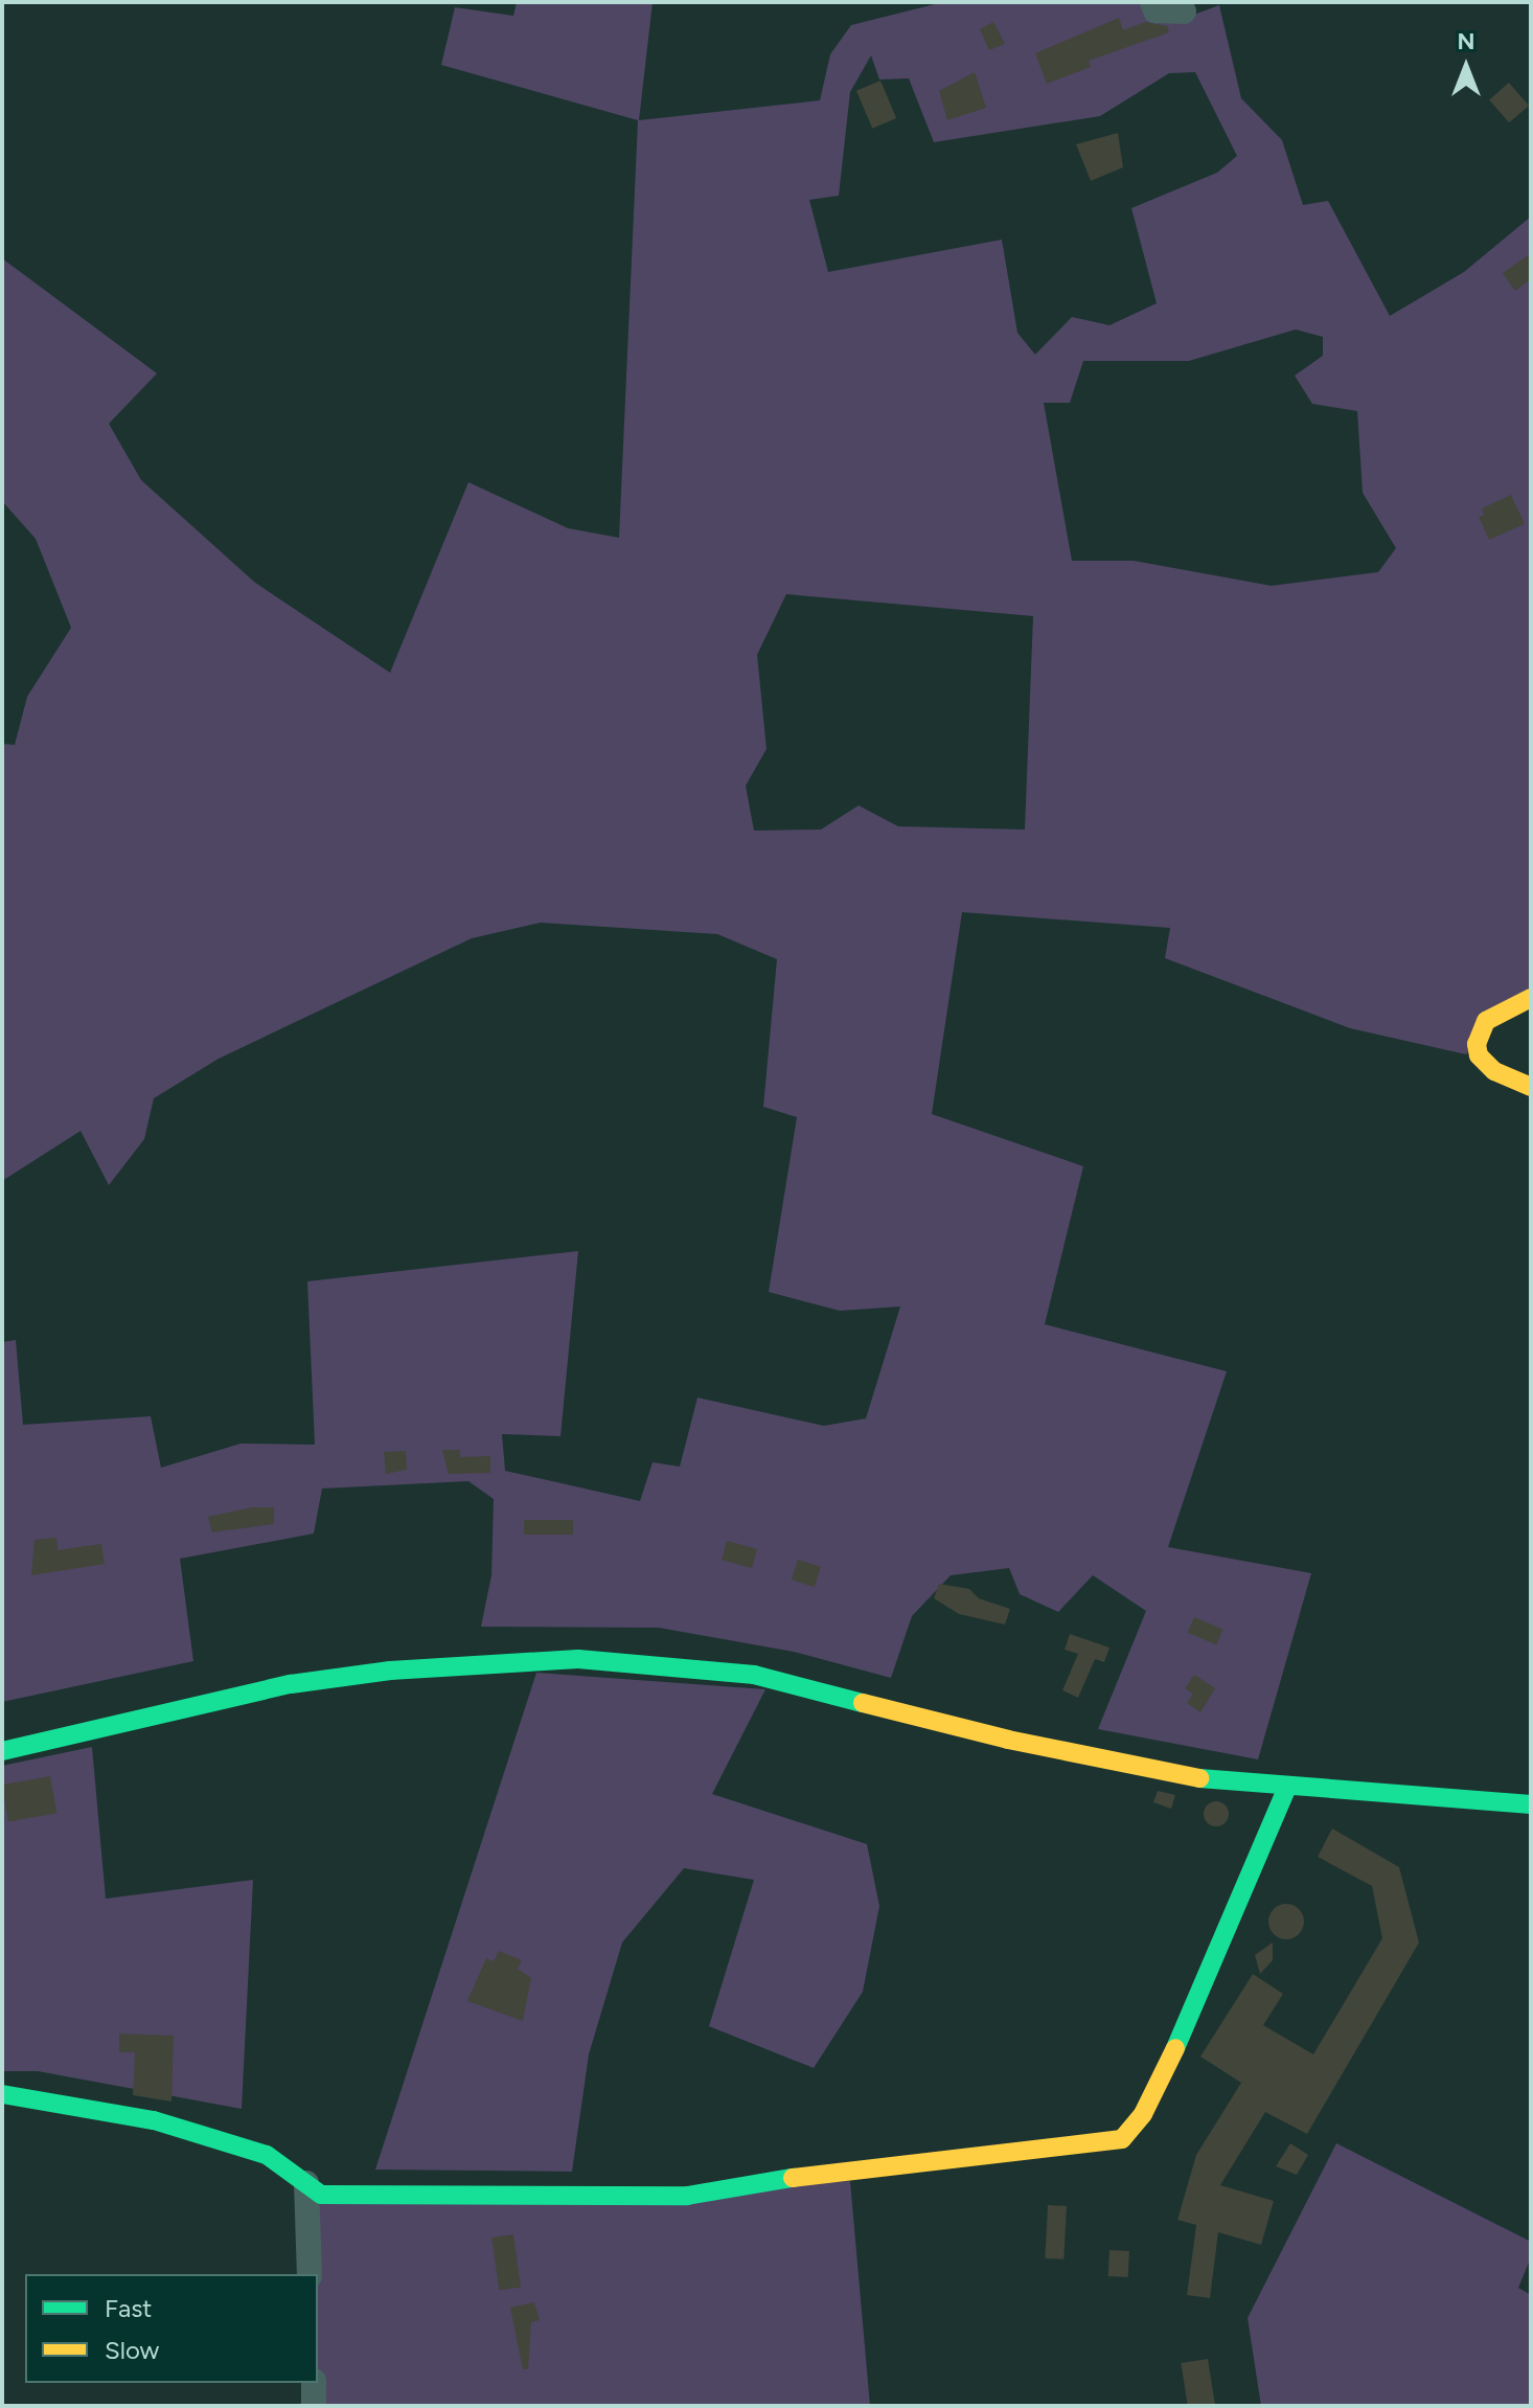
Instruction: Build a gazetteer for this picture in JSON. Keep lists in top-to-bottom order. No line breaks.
{"legend":["Fast","Slow"],"north":"top"}
